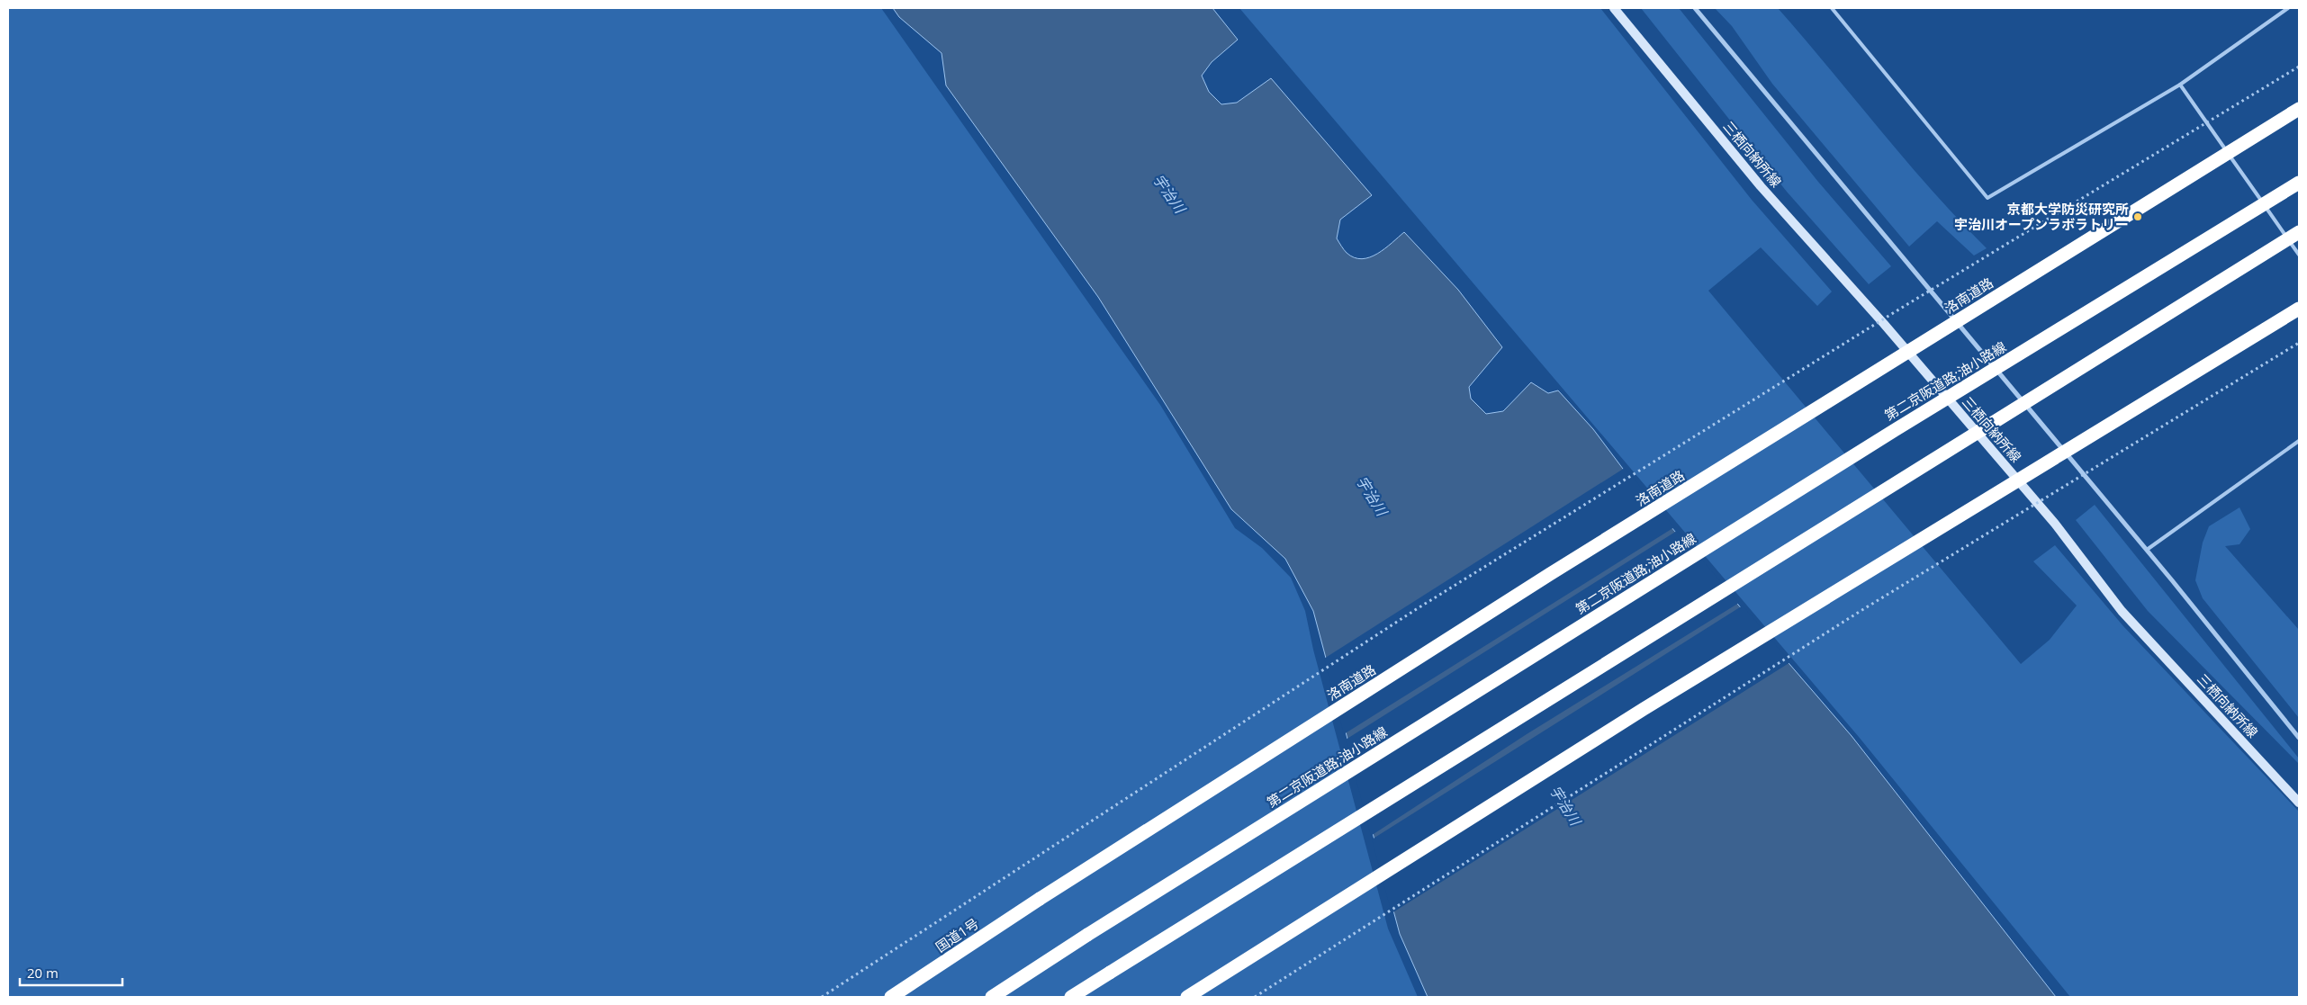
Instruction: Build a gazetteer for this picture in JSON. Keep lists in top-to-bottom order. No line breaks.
{"streets":{"highway":["洛南道路","第二京阪道路;油小路線","国道1号"],"main road":["三栖向納所線"]},"crossings":[["洛南道路","国道1号"]],"water":["宇治川"],"places":["京都大学防災研究所 宇治川オープンラボラトリー"],"scale_bar":"20 m"}
